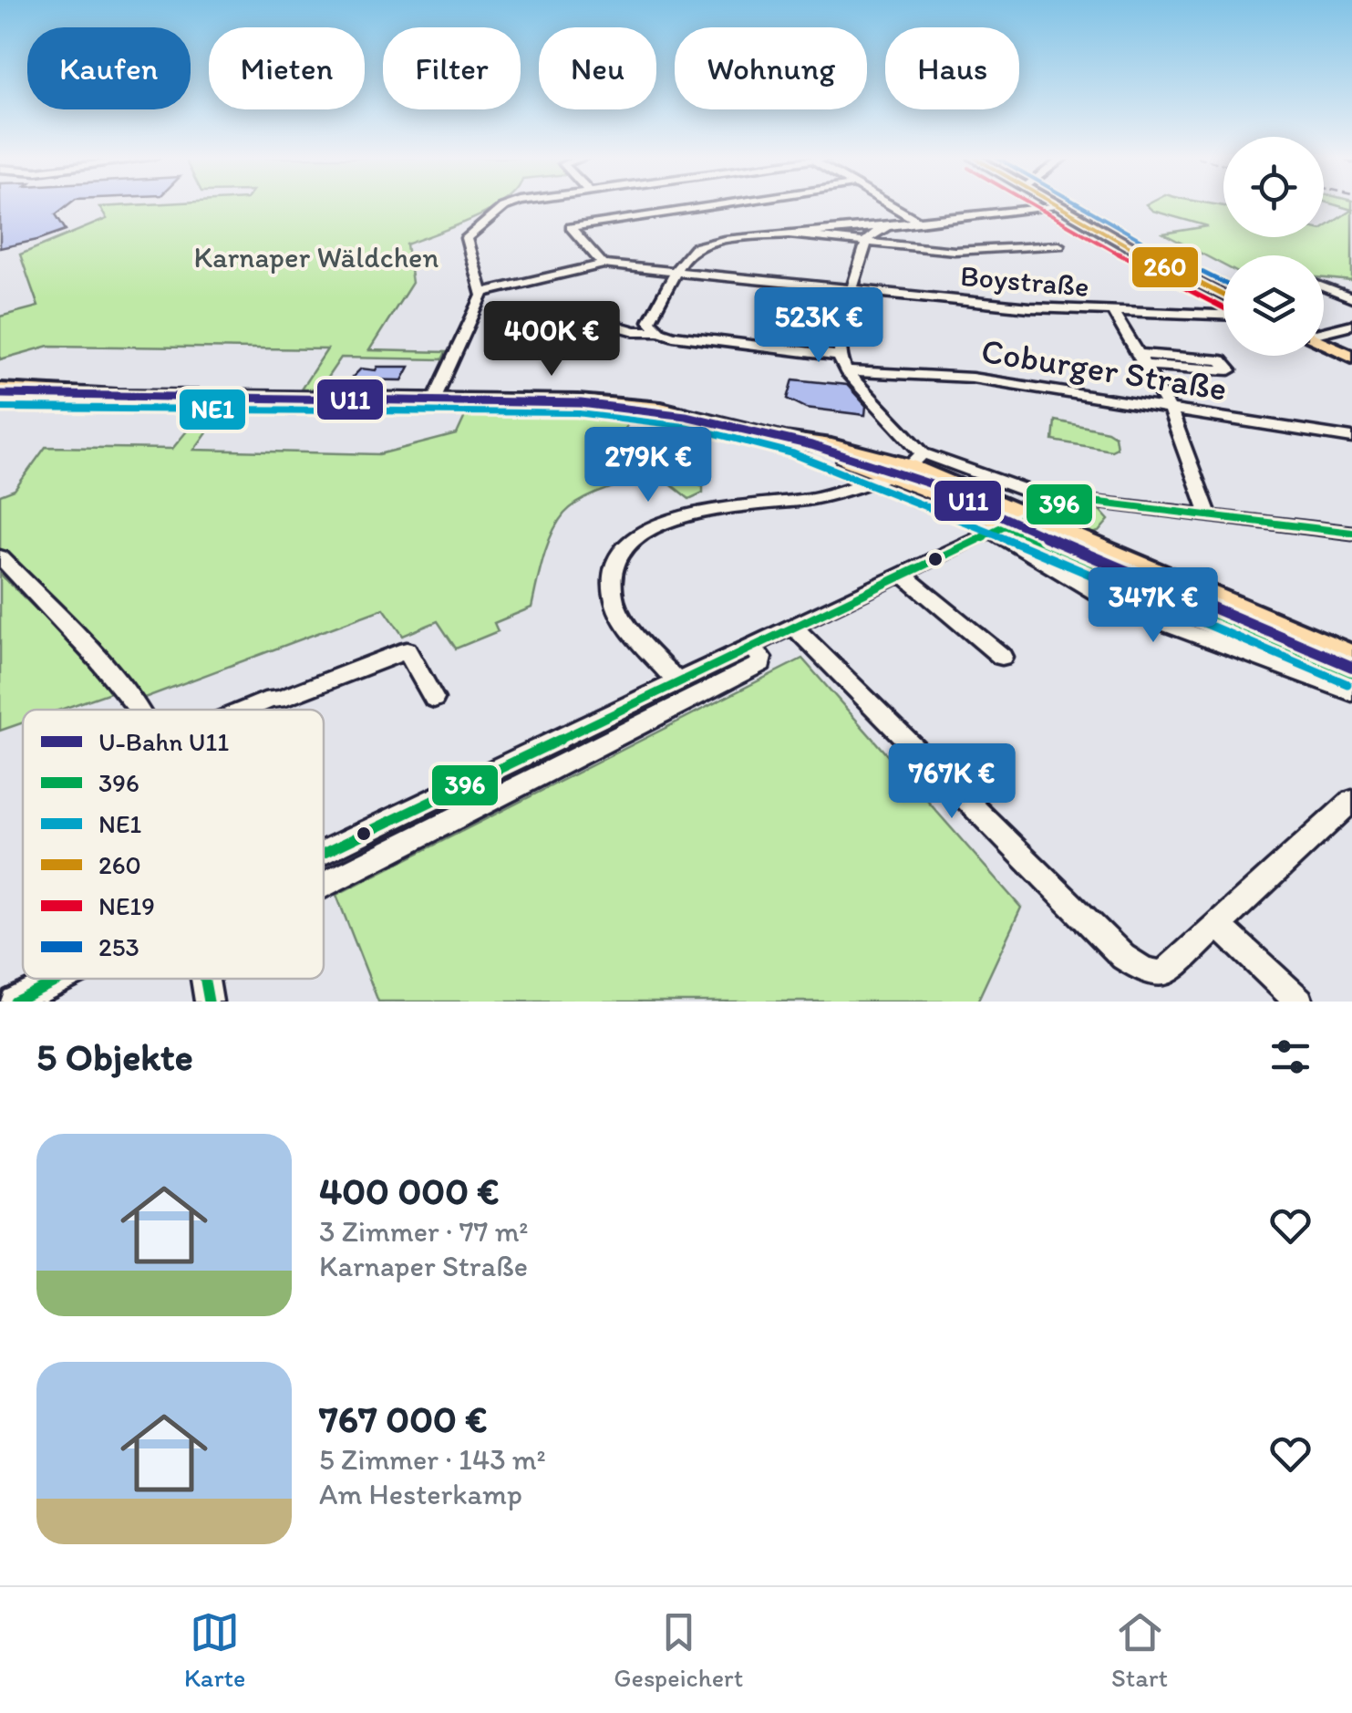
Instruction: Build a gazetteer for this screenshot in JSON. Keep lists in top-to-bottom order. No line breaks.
{"streets":{"street":["Boystraße","Coburger Straße"]},"parks":["Karnaper Wäldchen"],"lines":["transit line 260","transit line NE19","transit line 253","metro line U11","transit line NE1","transit line 396"],"legend":["U-Bahn U11","396","NE1","260","NE19","253"],"page":{"chip":["Kaufen","Mieten","Filter","Neu","Wohnung","Haus"],"price":["523K €","400K €","279K €","347K €","767K €"],"heading":"5 Objekte","list":[{"name":"400 000 €","note":"3 Zimmer · 77 m² · Karnaper Straße"},{"name":"767 000 €","note":"5 Zimmer · 143 m² · Am Hesterkamp"}],"tabs":["Karte","Gespeichert","Start"]}}
